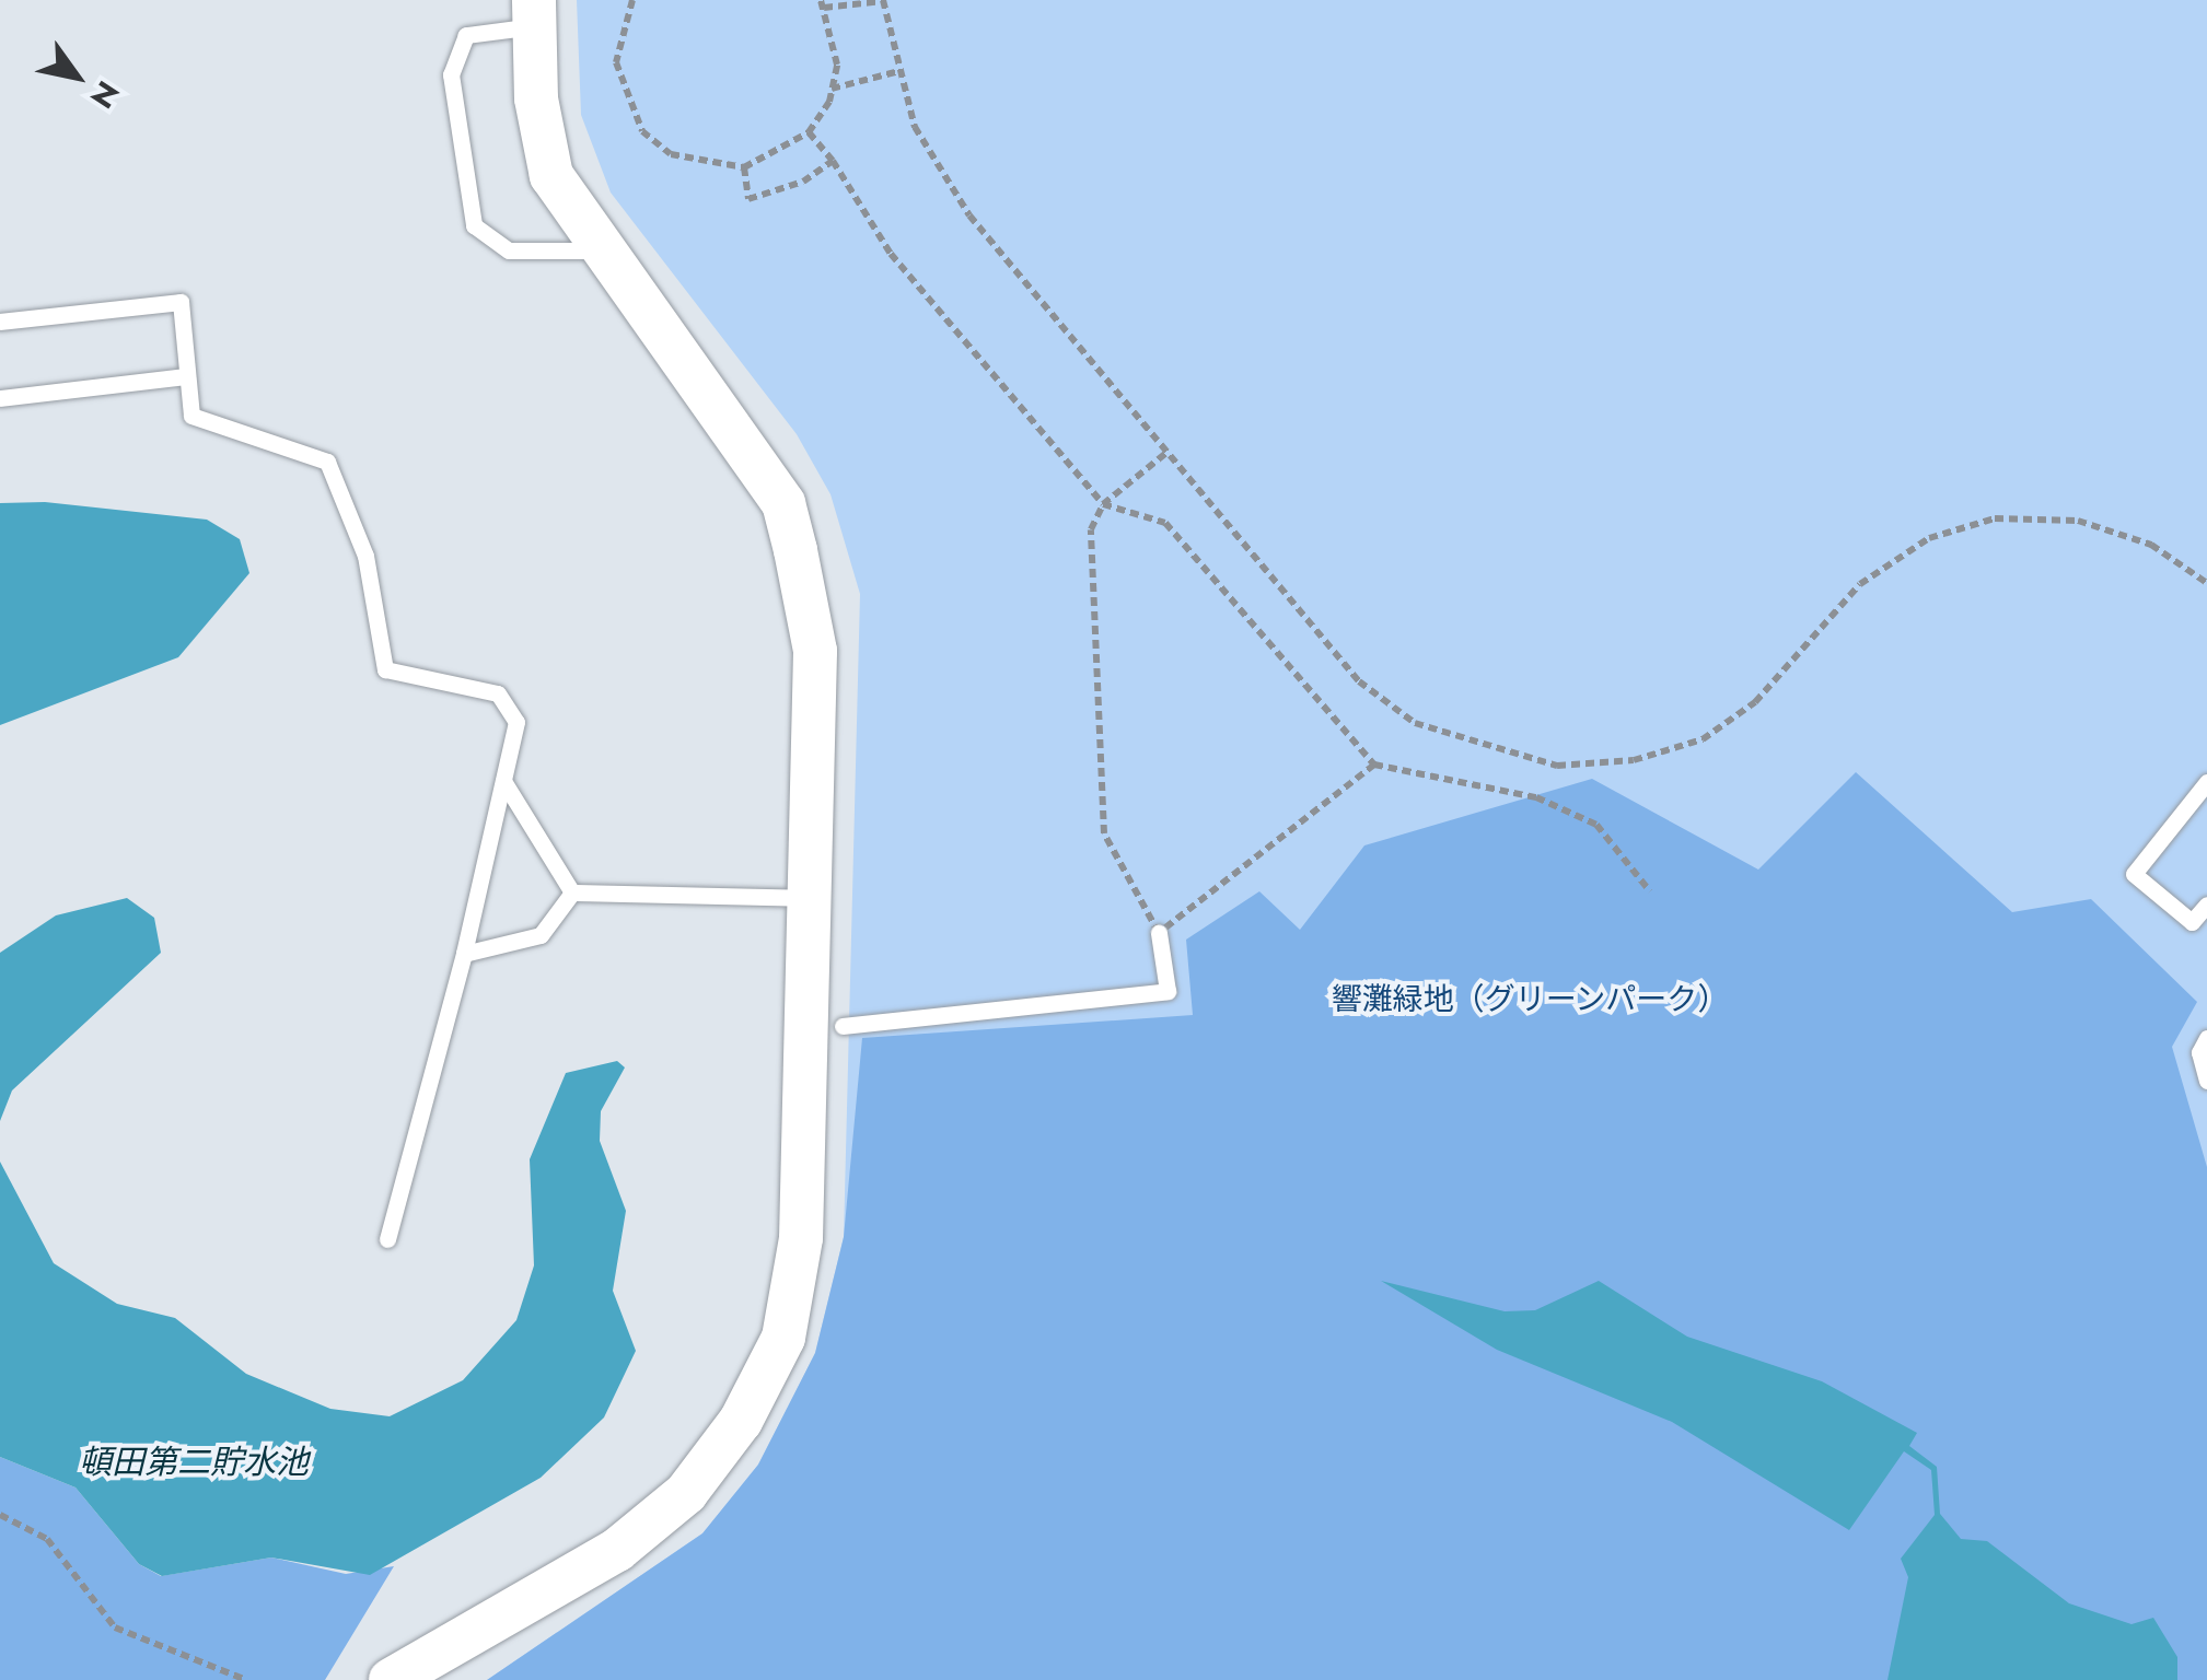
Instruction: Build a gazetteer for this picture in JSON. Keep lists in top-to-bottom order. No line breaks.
{"water":["頓田第二貯水池"],"parks":["響灘緑地（グリーンパーク）"],"north":"bottom right"}
